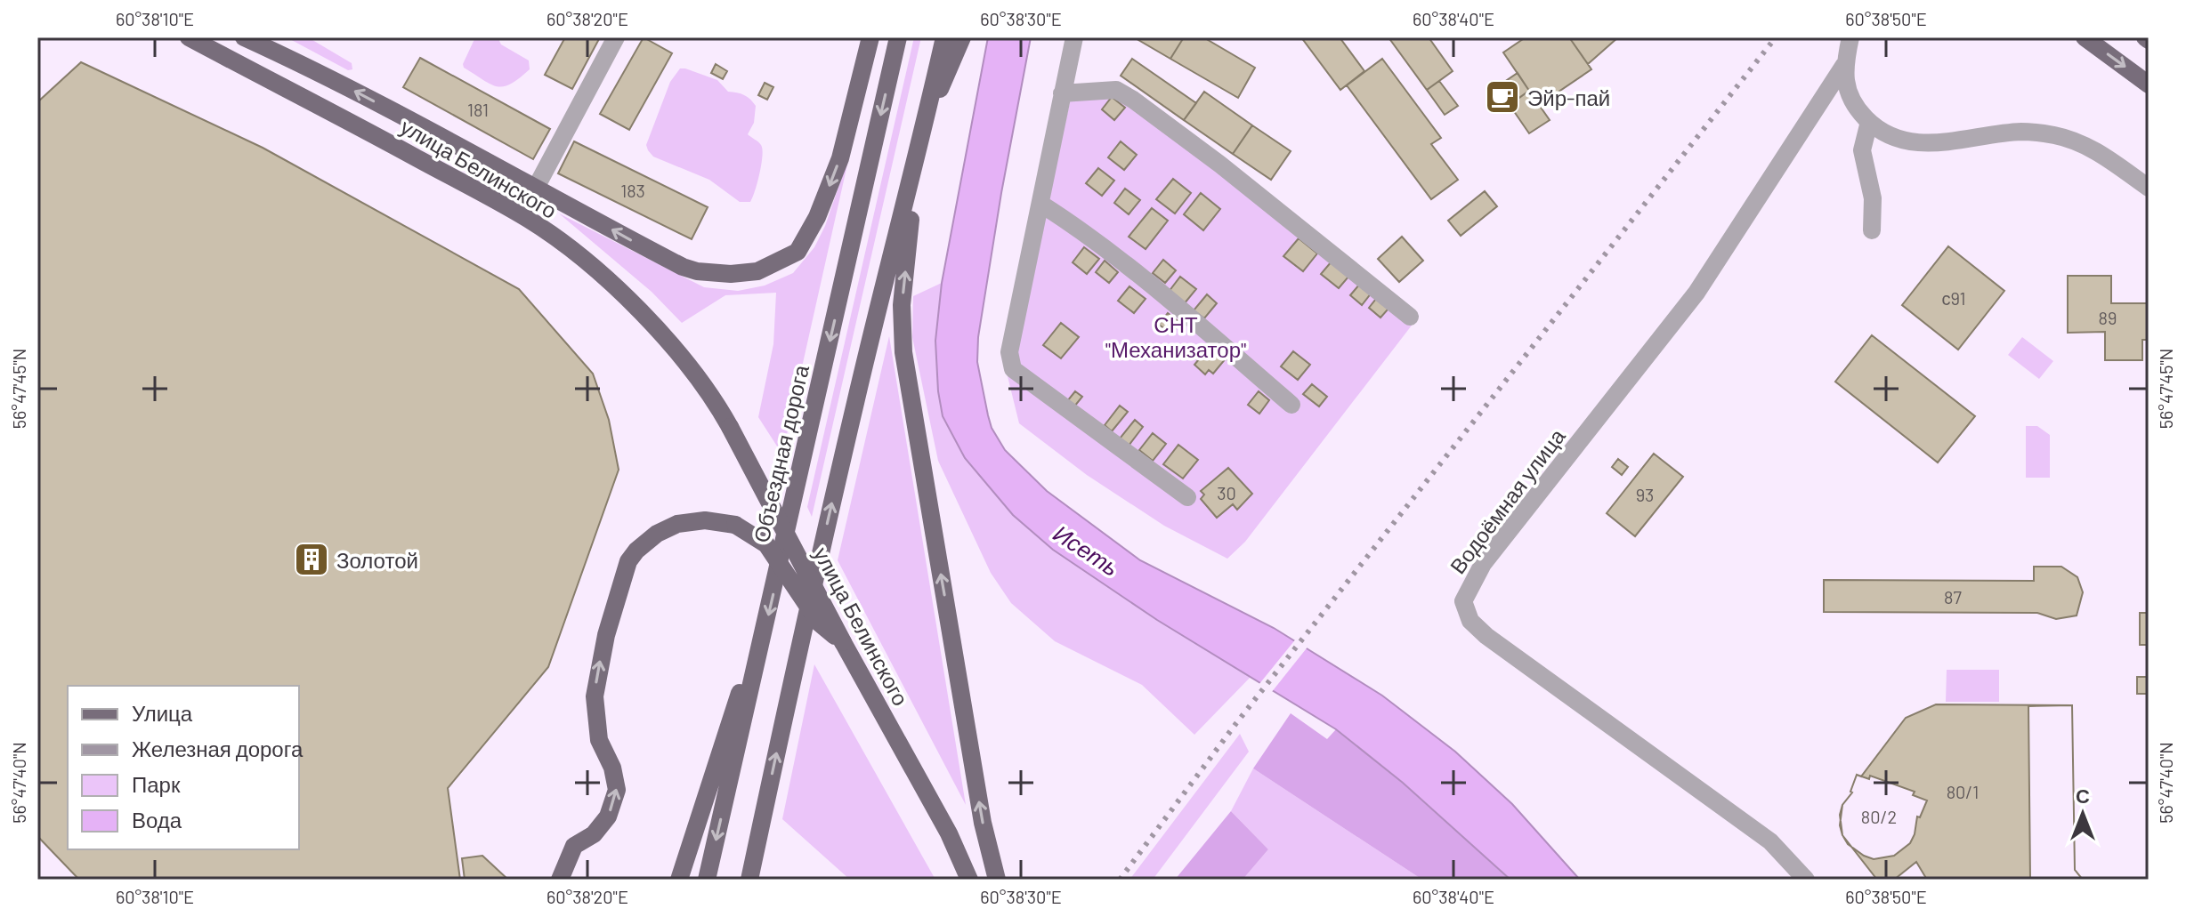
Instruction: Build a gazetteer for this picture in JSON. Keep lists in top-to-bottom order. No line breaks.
{"streets":{"main road":["улица Белинского","Объездная дорога"],"street":["Водоёмная улица"]},"water":["Исеть"],"parks":["СНТ \"Механизатор\""],"places":{"cafe":["Эйр-пай"],"building":["Золотой"]},"house_numbers":["181","183","с91","89","30","93","87","80/1","80/2"],"legend":["Улица","Железная дорога","Парк","Вода"],"north":"top","coordinates":["60°38'10\"E","60°38'20\"E","60°38'30\"E","60°38'40\"E","60°38'50\"E","56°47'45\"N","56°47'40\"N"]}
